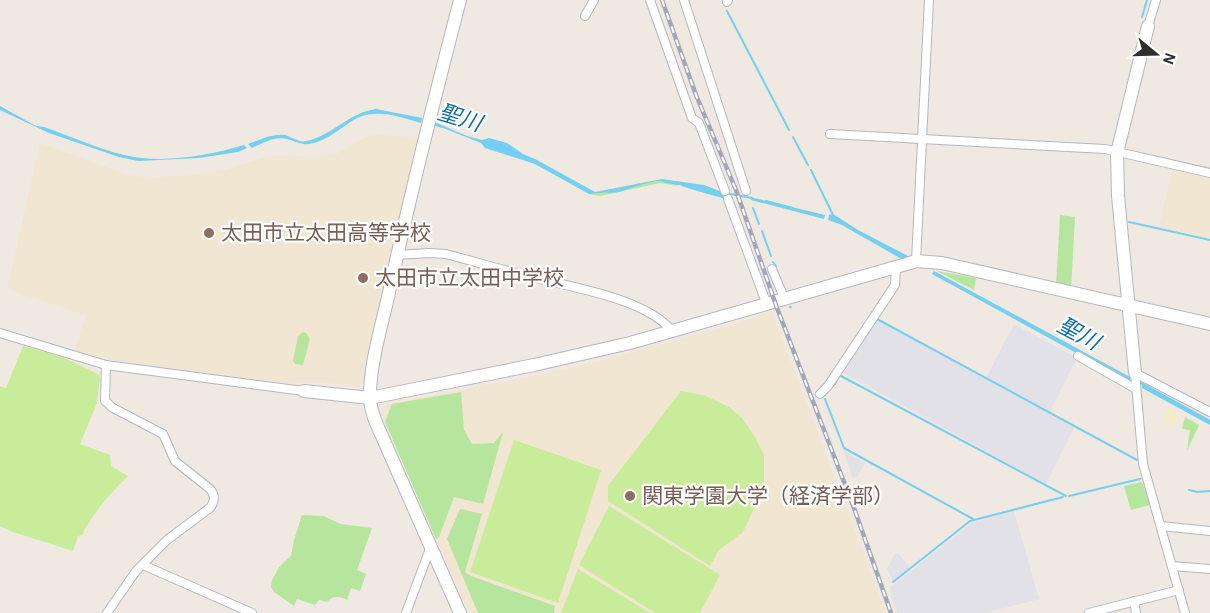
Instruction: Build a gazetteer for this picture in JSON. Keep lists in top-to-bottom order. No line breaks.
{"water":["聖川"],"places":["太田市立太田高等学校","太田市立太田中学校","関東学園大学（経済学部）"],"north":"right"}
